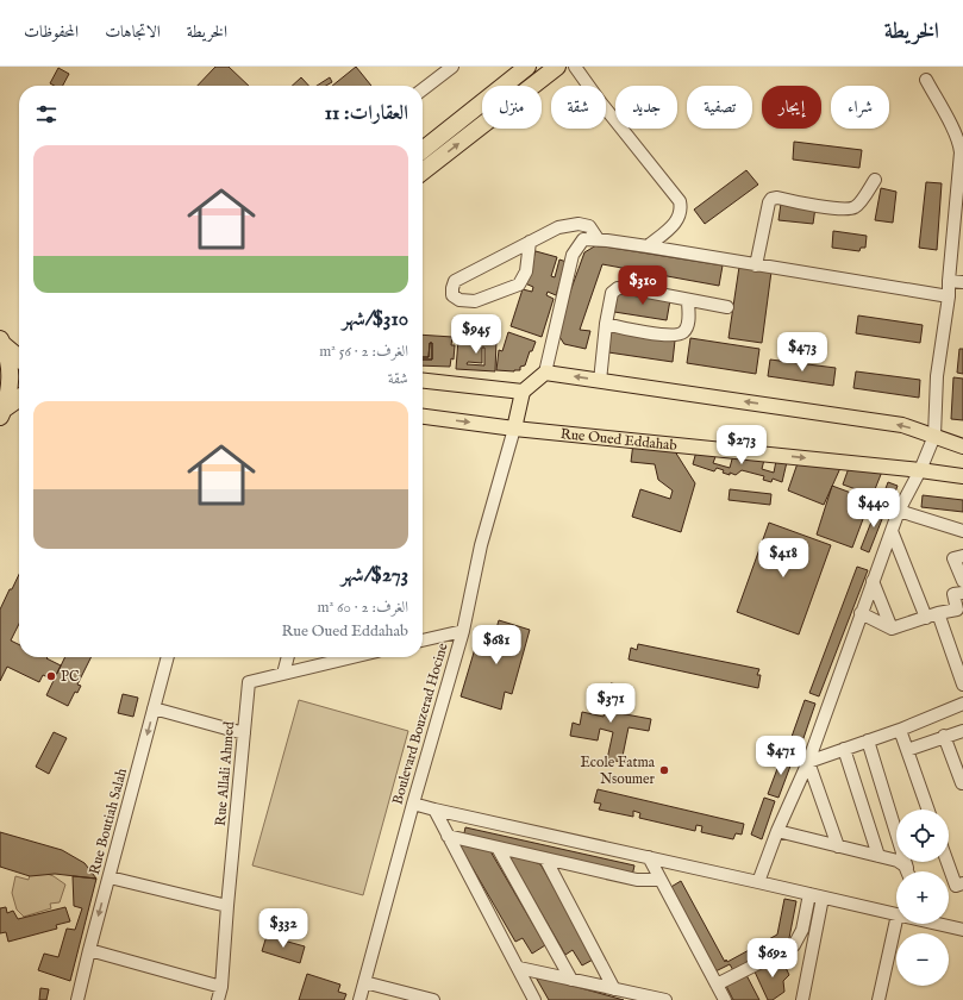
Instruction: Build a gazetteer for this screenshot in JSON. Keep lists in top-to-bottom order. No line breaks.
{"streets":{"main road":["Rue Oued Eddahab"],"street":["Boulevard Bouzerad Hocine","Rue Allali Ahmed","Rue Boutiah Salah"]},"crossings":[["Rue Oued Eddahab","Boulevard Bouzerad Hocine"]],"one_way":["Rue Boutiah Salah"],"places":["PC","Ecole Fatma Nsoumer"],"page":{"header":"الخريطة","nav":["الخريطة","الاتجاهات","المحفوظات"],"chip":["شراء","إيجار","تصفية","جديد","شقة","منزل"],"heading":"العقارات: 11","list":[{"name":"$310/شهر","note":"الغرف: 2 · 56 m² · شقة"},{"name":"$273/شهر","note":"الغرف: 2 · 60 m² · Rue Oued Eddahab"}],"price":["$310","$945","$473","$273","$440","$418","$681","$371","$471","$332","$692"],"map_buttons":["+","−"]}}
